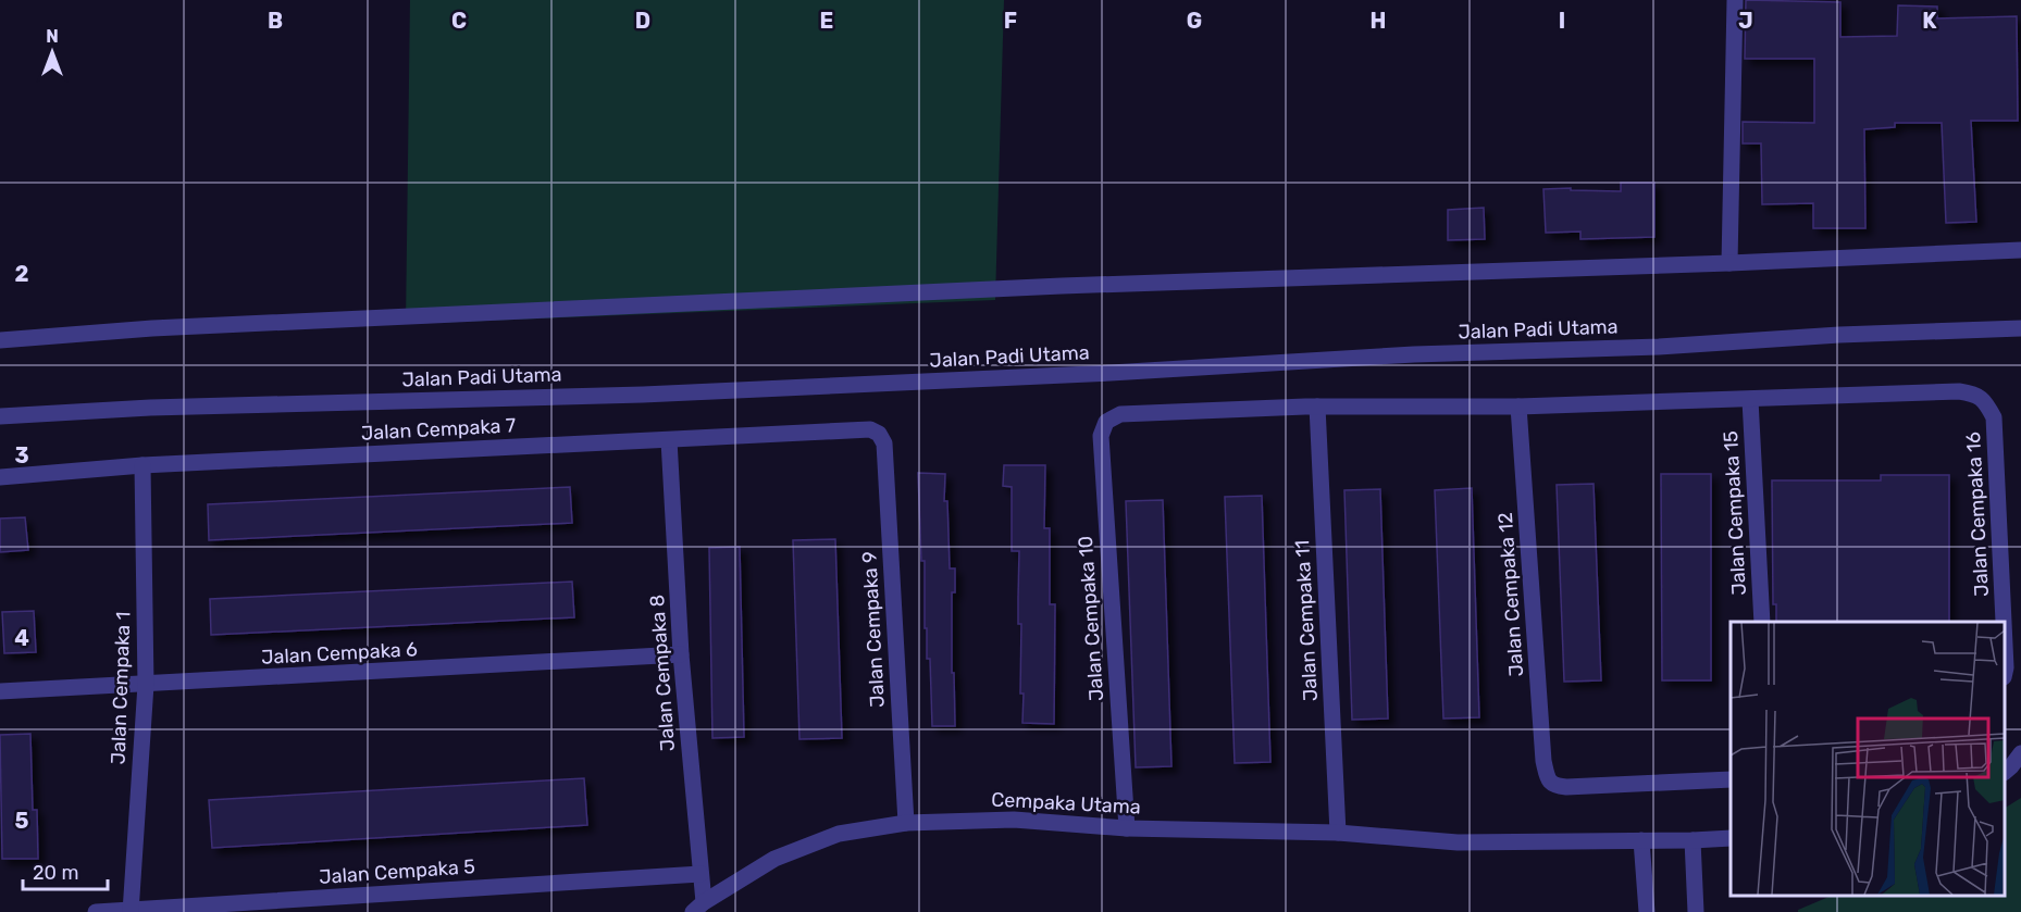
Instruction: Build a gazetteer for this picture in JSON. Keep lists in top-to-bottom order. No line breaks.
{"streets":{"street":["Jalan Padi Utama","Jalan Cempaka 7","Jalan Cempaka 15","Jalan Cempaka 16","Jalan Cempaka 12","Jalan Cempaka 10","Jalan Cempaka 11","Jalan Cempaka 9","Jalan Cempaka 6","Jalan Cempaka 8","Jalan Cempaka 1","Cempaka Utama","Jalan Cempaka 5"]},"crossings":[["Jalan Cempaka 7","Jalan Cempaka 9"],["Jalan Cempaka 7","Jalan Cempaka 8"],["Jalan Cempaka 7","Jalan Cempaka 1"],["Jalan Cempaka 15","Jalan Cempaka 16"],["Jalan Cempaka 10","Jalan Cempaka 11"],["Jalan Cempaka 10","Cempaka Utama"],["Jalan Cempaka 11","Cempaka Utama"],["Jalan Cempaka 9","Cempaka Utama"],["Jalan Cempaka 6","Jalan Cempaka 8"],["Jalan Cempaka 6","Jalan Cempaka 1"],["Jalan Cempaka 8","Cempaka Utama"],["Jalan Cempaka 8","Jalan Cempaka 5"],["Jalan Cempaka 1","Jalan Cempaka 5"]],"scale_bar":"20 m","north":"top","grid":{"columns":["B","C","D","E","F","G","H","I","J","K"],"rows":["2","3","4","5"]}}
